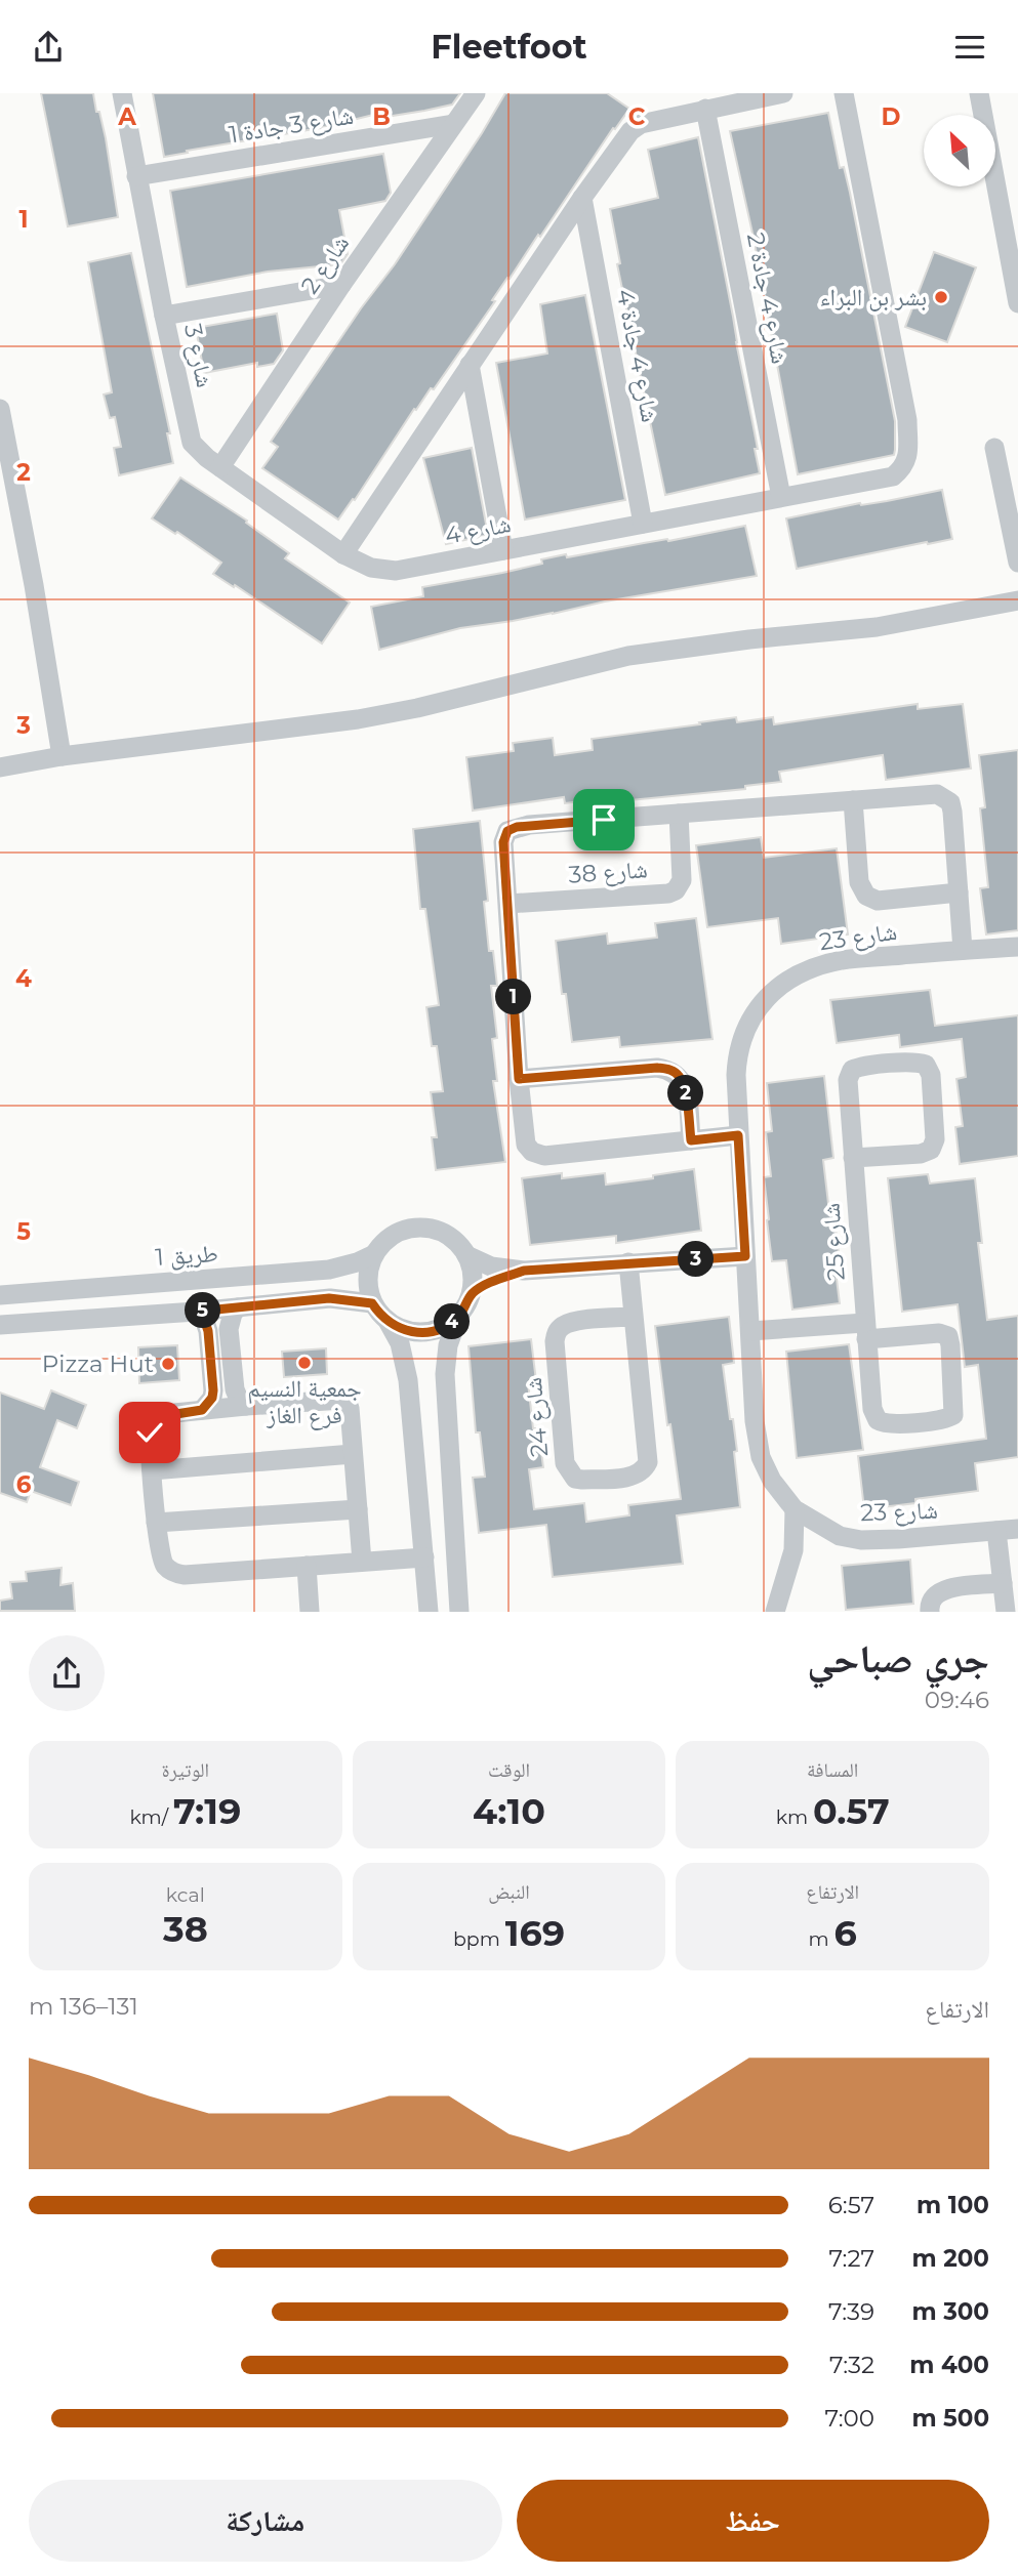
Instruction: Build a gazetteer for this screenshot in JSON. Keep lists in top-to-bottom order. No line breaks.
{"streets":{"street":["شارع 3 جادة 1","شارع 2","شارع 4 جادة 2","شارع 3","شارع 4 جادة 4","شارع 4","شارع 38","شارع 23","شارع 25","طريق 1","شارع 24"]},"crossings":[["شارع 3 جادة 1","شارع 2"],["شارع 3 جادة 1","شارع 3"],["شارع 2","شارع 3"],["شارع 4 جادة 2","شارع 4"],["شارع 3","شارع 4"],["شارع 4 جادة 4","شارع 4"],["شارع 23","شارع 25"]],"places":["بشر بن البراء","جمعية النسيم فرع الغاز","Pizza Hut"],"north":"top left","page":{"header":"Fleetfoot","pins":["1","2","3","5","4"],"heading":["جري صباحي","09:46"],"stats":[["المسافة","0.57 km"],["الوقت","4:10"],["الوتيرة","7:19 /km"],["الارتفاع","6 m"],["النبض","169 bpm"],["kcal","38"]],"chart":["الارتفاع","131–136 m"],"list":[{"name":"100 m","note":"6:57"},{"name":"200 m","note":"7:27"},{"name":"300 m","note":"7:39"},{"name":"400 m","note":"7:32"},{"name":"500 m","note":"7:00"}],"buttons":["حفظ","مشاركة"]},"grid":{"columns":["A","B","C","D"],"rows":["1","2","3","4","5","6"]}}
